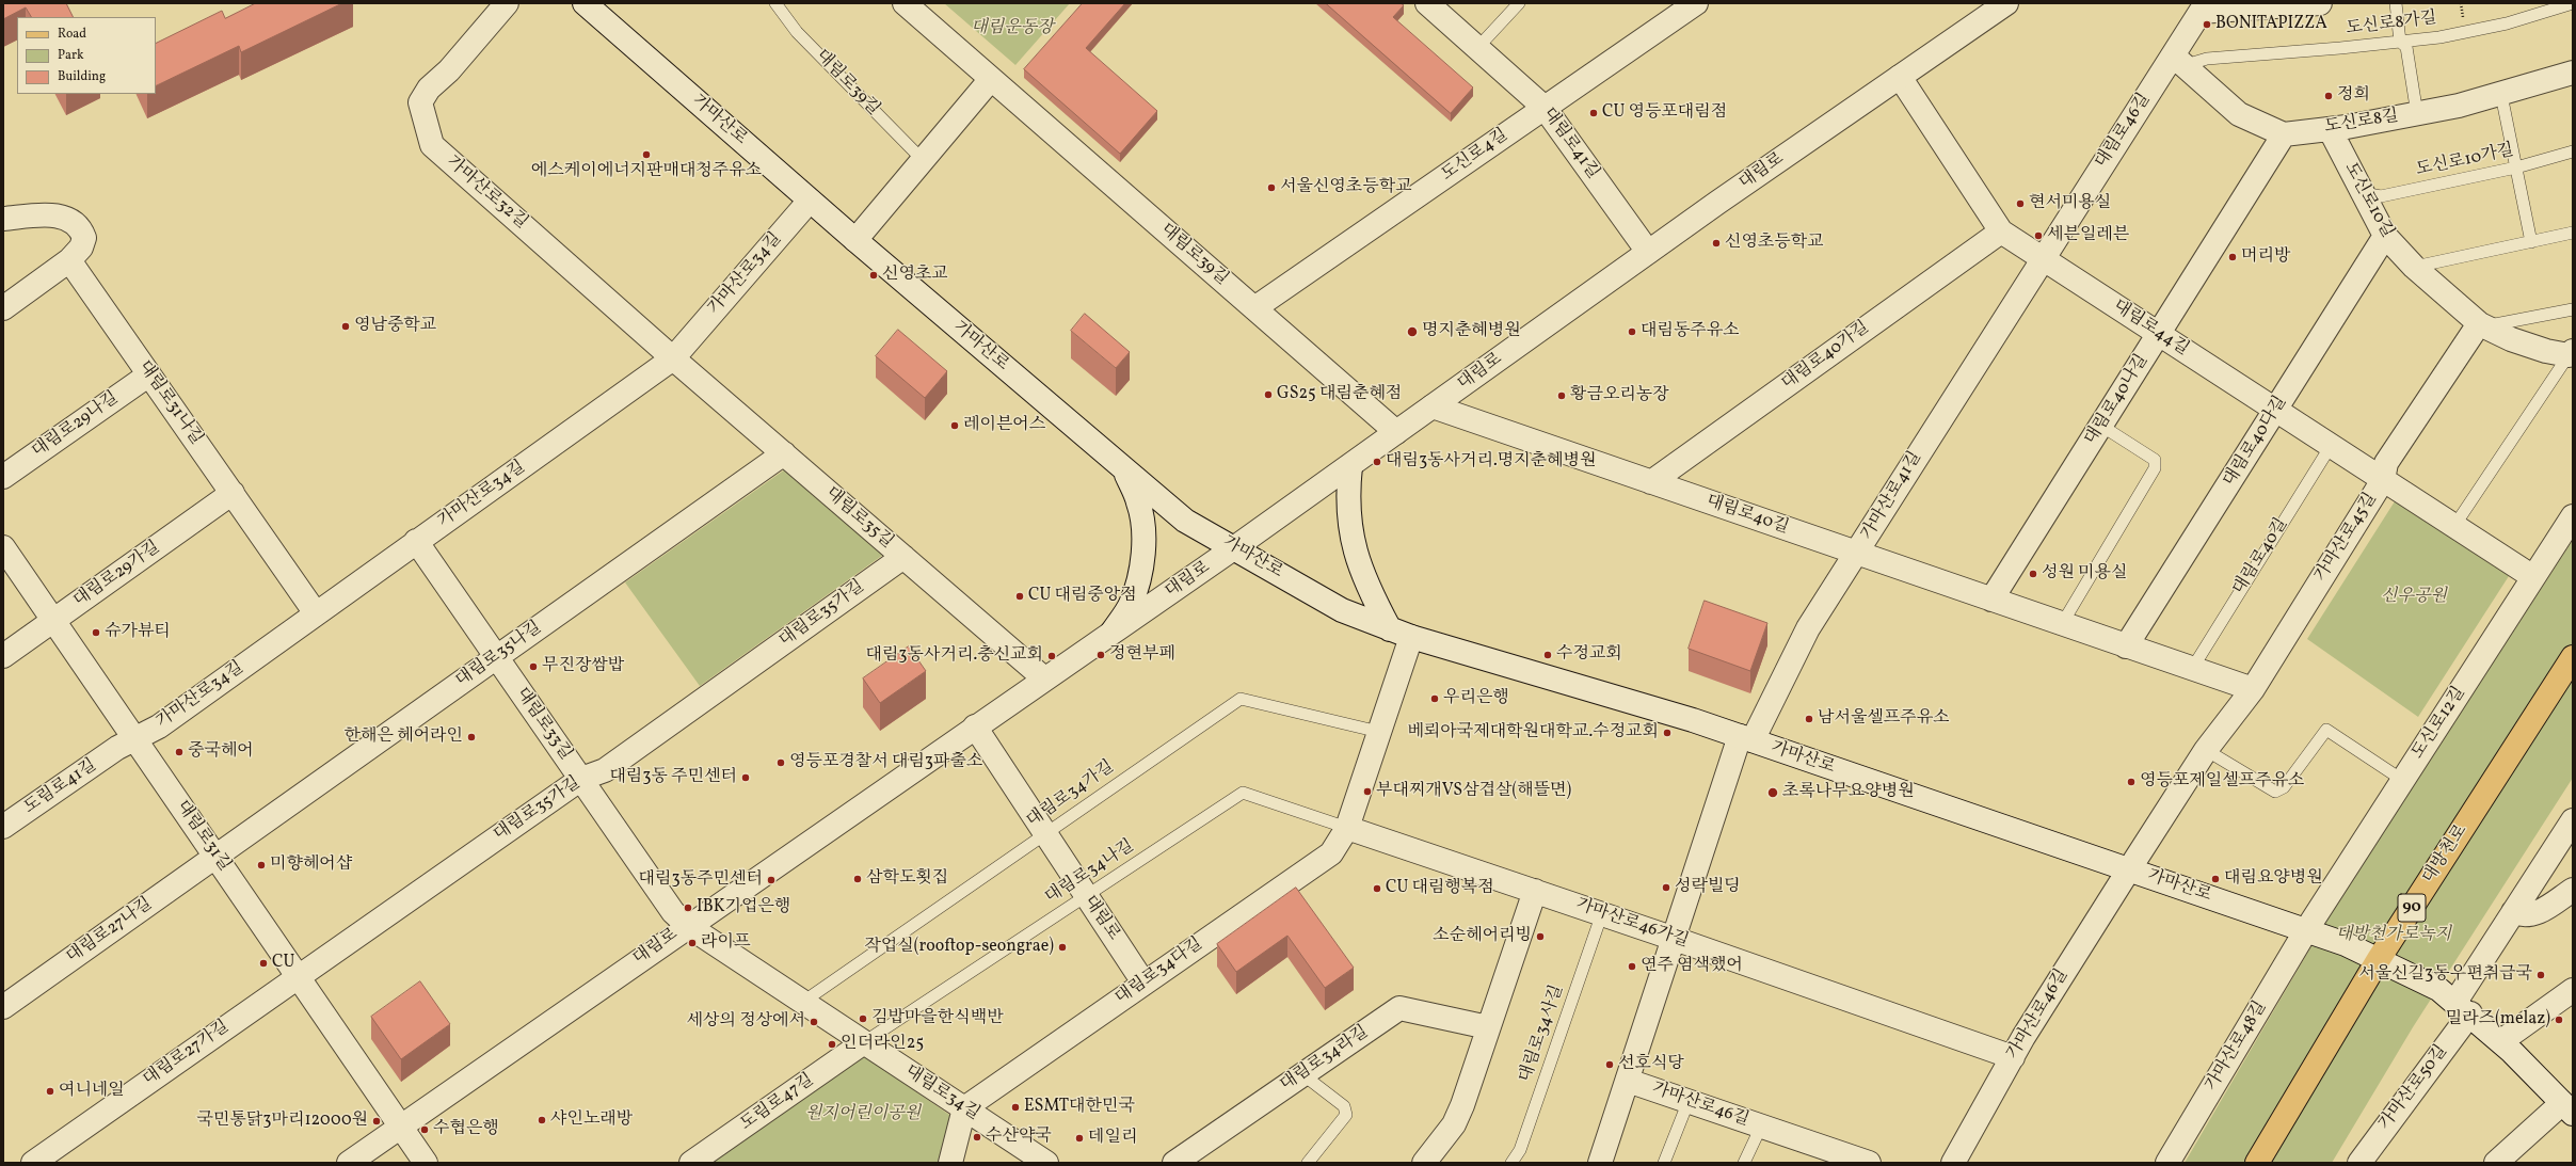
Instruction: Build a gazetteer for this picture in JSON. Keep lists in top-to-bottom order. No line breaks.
{"streets":{"main road":["대방천로","90"],"street":["대림로39길","가마산로","도신로8길","대림로46길","대림로41길","도신로4길","대림로","가마산로32길","도신로10길","가마산로34길","대림로44길","대림로40가길","대림로40나길","대림로31나길","대림로29나길","대림로40다길","가마산로41길","대림로40길","대림로35길","가마산로45길","대림로29가길","대림로35가길","대림로35나길","도신로12길","대림로33길","도림로41길","대림로31길","가마산로46가길","대림로27나길","대림로34다길","가마산로46길","가마산로48길","대림로27가길","대림로34라길","가마산로50길","대림로34길","도림로47길"],"lane":["도신로8가길","도신로10가길","대림로34가길","대림로34나길","대림로34사길"]},"crossings":[["도신로8가길","대림로46길"],["대림로39길","도신로4길"],["대림로39길","대림로"],["가마산로","대림로"],["가마산로","가마산로34길"],["가마산로","가마산로41길"],["가마산로","가마산로45길"],["가마산로","도신로12길"],["가마산로","대방천로"],["가마산로","가마산로46길"],["가마산로","가마산로48길"],["가마산로","가마산로50길"],["도신로8길","도신로10길"],["도신로8길","대림로40나길"],["대림로46길","대림로44길"],["대림로46길","가마산로41길"],["대림로41길","도신로4길"],["대림로41길","대림로"],["도신로10가길","도신로10길"],["대림로","대림로44길"],["대림로","대림로40길"],["대림로","대림로35길"],["대림로","대림로33길"],["대림로","대림로34가길"],["대림로","대림로31길"],["대림로","대림로34나길"],["대림로","대림로34다길"],["대림로","대림로34길"],["가마산로32길","가마산로34길"],["가마산로32길","대림로35길"],["도신로10길","대림로40다길"],["도신로10길","가마산로45길"],["가마산로34길","대림로31나길"],["가마산로34길","대림로35길"],["가마산로34길","대림로33길"],["가마산로34길","도림로41길"],["가마산로34길","대림로31길"],["대림로44길","대림로40가길"],["대림로44길","대림로40나길"],["대림로44길","대림로40다길"],["대림로44길","가마산로41길"],["대림로44길","대림로40길"],["대림로44길","가마산로45길"],["대림로44길","도신로12길"],["대림로40가길","대림로40길"],["대림로40나길","대림로40길"],["대림로31나길","대림로29나길"],["대림로31나길","대림로29가길"],["대림로40다길","대림로40길"],["가마산로41길","대림로40길"],["대림로40길","가마산로45길"],["대림로35길","대림로35가길"],["대림로35길","대림로35나길"],["가마산로45길","가마산로46길"],["대림로29가길","대림로31길"],["대림로35가길","대림로33길"],["대림로35가길","대림로31길"],["대림로35가길","대림로27가길"],["대림로35나길","대림로33길"],["대림로35나길","대림로31길"],["대림로35나길","대림로27나길"],["도신로12길","가마산로48길"],["대림로33길","대림로34길"],["도림로41길","대림로31길"],["대림로34가길","대림로34길"],["대림로31길","대림로27나길"],["대림로31길","대림로27가길"],["대림로34나길","가마산로46가길"],["대림로34나길","대림로34다길"],["대림로34나길","대림로34길"],["대림로34나길","도림로47길"],["가마산로46가길","대림로34다길"],["가마산로46가길","가마산로46길"],["가마산로46가길","대림로34사길"],["대림로34다길","대림로34길"],["대림로34길","도림로47길"]],"parks":["대림운동장","신우공원","대방천가로녹지","원지어린이공원"],"places":["BONITAPIZZA","정희","CU 영등포대림점","에스케이에너지판매대청주유소","서울신영초등학교","현서미용실","세븐일레븐","신영초등학교","머리방","신영초교","영남중학교","명지춘혜병원","대림동주유소","GS25 대림춘혜점","황금오리농장","레이븐어스","대림3동사거리.명지춘혜병원","성원 미용실","CU 대림중앙점","슈가뷰티","정현부페","수정교회","대림3동사거리.충신교회","무진장쌈밥","우리은행","남서울셀프주유소","베뢰아국제대학원대학교.수정교회","한해은 헤어라인","중국헤어","영등포경찰서 대림3파출소","대림3동 주민센터","영등포제일셀프주유소","부대찌개VS삼겹살(해뜰면)","초록나무요양병원","미향헤어샵","삼학도횟집","대림요양병원","대림3동주민센터","성락빌딩","CU 대림행복점","IBK기업은행","소순헤어리빙","라이프","작업실(rooftop-seongrae)","CU","연주 염색했어","서울신길3동우편취급국","김밥마을한식백반","밀라즈(melaz)","세상의 정상에서","인더라인25","선호식당","여니네일","ESMT대한민국","샤인노래방","국민통닭3마리12000원","수협은행","수산약국","데일리"],"legend":["Road","Park","Building"]}
